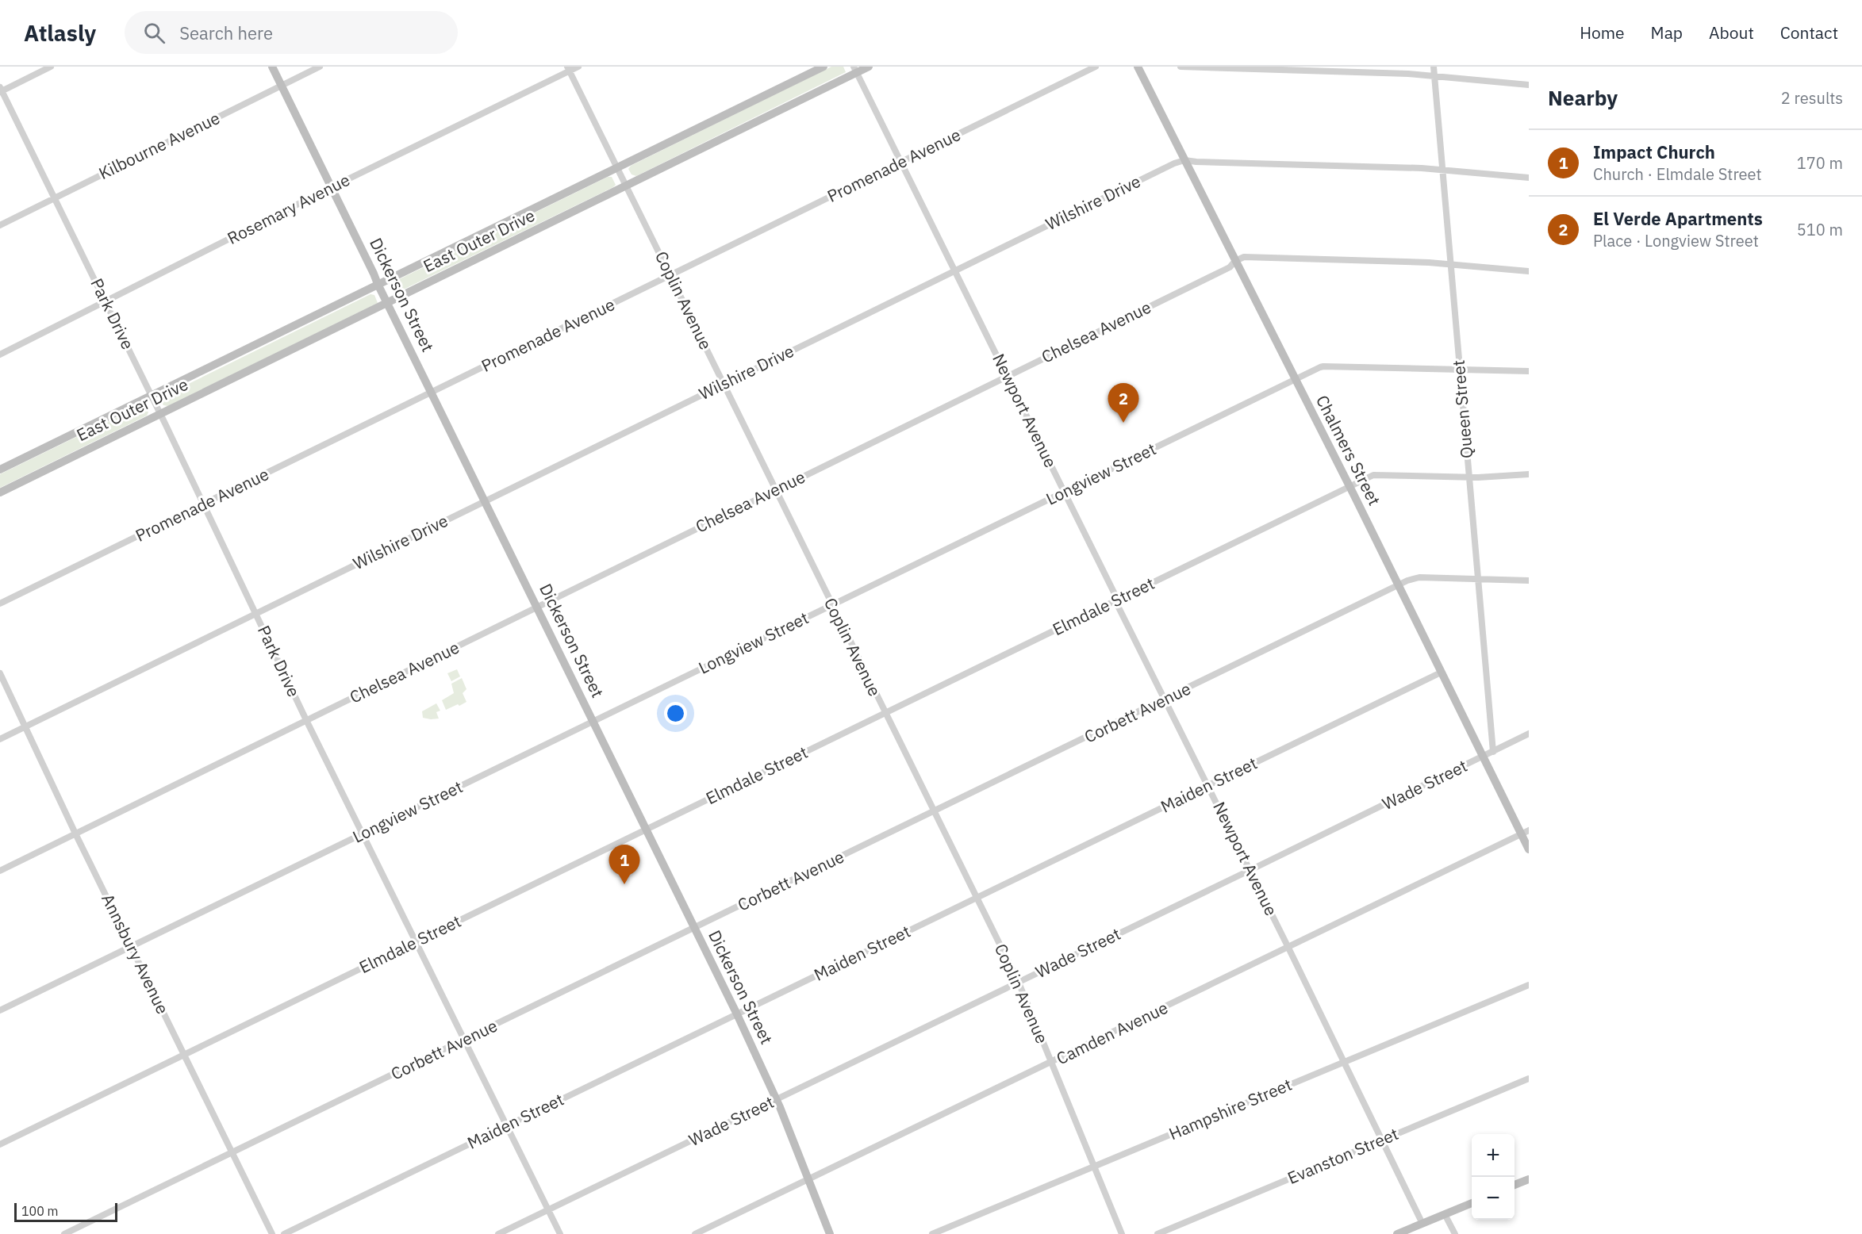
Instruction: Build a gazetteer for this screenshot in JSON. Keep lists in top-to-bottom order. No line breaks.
{"streets":{"street":["Kilbourne Avenue","Promenade Avenue","Wilshire Drive","Rosemary Avenue","East Outer Drive","Dickerson Street","Coplin Avenue","Park Drive","Chelsea Avenue","Queen Street","Newport Avenue","Chalmers Street","Longview Street","Elmdale Street","Corbett Avenue","Maiden Street","Wade Street","Annsbury Avenue","Camden Avenue","Hampshire Street","Evanston Street"]},"crossings":[["Kilbourne Avenue","Dickerson Street"],["Kilbourne Avenue","Park Drive"],["Promenade Avenue","Dickerson Street"],["Promenade Avenue","Coplin Avenue"],["Promenade Avenue","Park Drive"],["Promenade Avenue","Newport Avenue"],["Wilshire Drive","Dickerson Street"],["Wilshire Drive","Coplin Avenue"],["Wilshire Drive","Park Drive"],["Wilshire Drive","Newport Avenue"],["Wilshire Drive","Chalmers Street"],["Wilshire Drive","Annsbury Avenue"],["Rosemary Avenue","Dickerson Street"],["Rosemary Avenue","Coplin Avenue"],["Rosemary Avenue","Park Drive"],["East Outer Drive","Dickerson Street"],["East Outer Drive","Coplin Avenue"],["East Outer Drive","Park Drive"],["East Outer Drive","Newport Avenue"],["Dickerson Street","Chelsea Avenue"],["Dickerson Street","Longview Street"],["Dickerson Street","Elmdale Street"],["Dickerson Street","Corbett Avenue"],["Dickerson Street","Maiden Street"],["Dickerson Street","Wade Street"],["Dickerson Street","Camden Avenue"],["Coplin Avenue","Chelsea Avenue"],["Coplin Avenue","Longview Street"],["Coplin Avenue","Elmdale Street"],["Coplin Avenue","Corbett Avenue"],["Coplin Avenue","Maiden Street"],["Coplin Avenue","Wade Street"],["Coplin Avenue","Camden Avenue"],["Coplin Avenue","Hampshire Street"],["Park Drive","Chelsea Avenue"],["Park Drive","Longview Street"],["Park Drive","Elmdale Street"],["Park Drive","Corbett Avenue"],["Park Drive","Maiden Street"],["Park Drive","Wade Street"],["Chelsea Avenue","Queen Street"],["Chelsea Avenue","Newport Avenue"],["Chelsea Avenue","Chalmers Street"],["Chelsea Avenue","Annsbury Avenue"],["Queen Street","Longview Street"],["Queen Street","Elmdale Street"],["Queen Street","Corbett Avenue"],["Queen Street","Wade Street"],["Newport Avenue","Longview Street"],["Newport Avenue","Elmdale Street"],["Newport Avenue","Corbett Avenue"],["Newport Avenue","Maiden Street"],["Newport Avenue","Wade Street"],["Newport Avenue","Camden Avenue"],["Newport Avenue","Hampshire Street"],["Newport Avenue","Evanston Street"],["Chalmers Street","Longview Street"],["Chalmers Street","Elmdale Street"],["Chalmers Street","Corbett Avenue"],["Chalmers Street","Maiden Street"],["Chalmers Street","Wade Street"],["Chalmers Street","Camden Avenue"],["Longview Street","Annsbury Avenue"],["Elmdale Street","Annsbury Avenue"],["Corbett Avenue","Annsbury Avenue"]],"scale_bar":"100 m","page":{"header":"Atlasly","search":"Search here","nav":["Home","Map","About","Contact"],"heading":["Nearby","2 results"],"list":[{"mark":"1","name":"Impact Church","note":"Church · Elmdale Street","value":"170 m"},{"mark":"2","name":"El Verde Apartments","note":"Place · Longview Street","value":"510 m"}],"pins":["2","1"],"map_buttons":["+","−"],"scale":"100 m"}}
